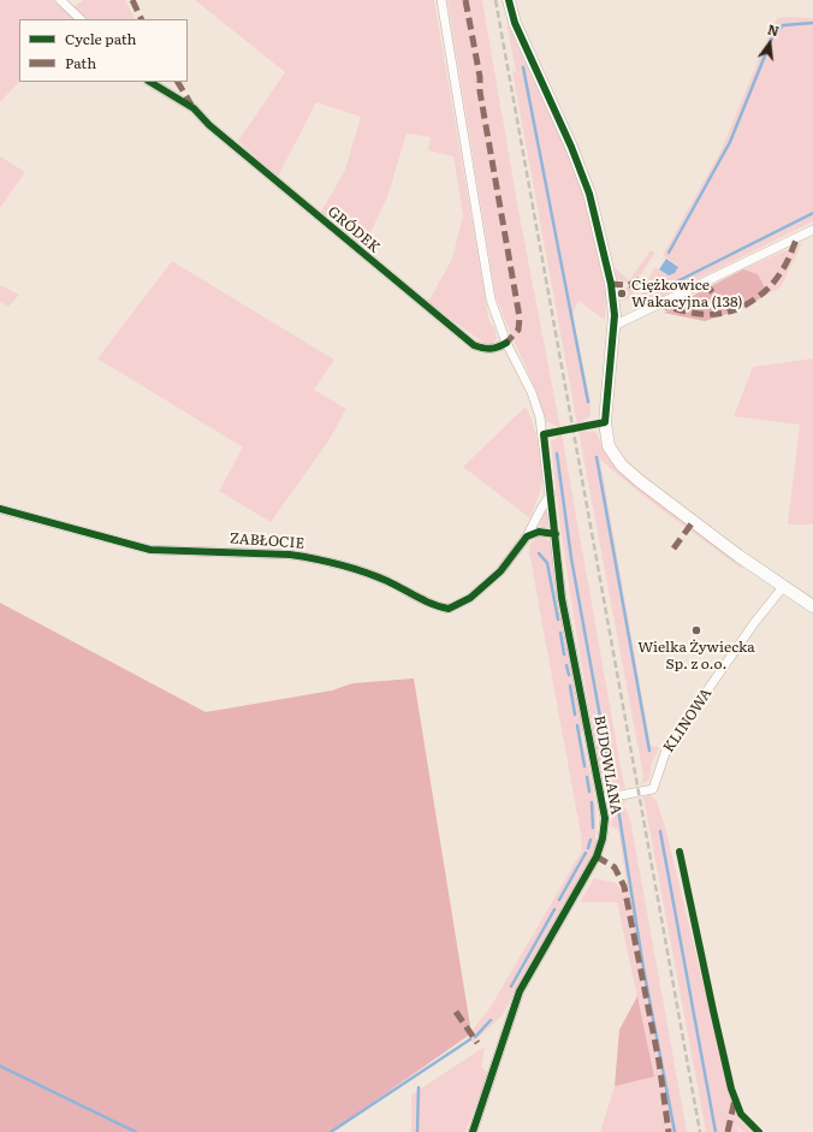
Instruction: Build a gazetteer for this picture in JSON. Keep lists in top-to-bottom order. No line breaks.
{"streets":{"street":["GRÓDEK","ZABŁOCIE","KLINOWA","BUDOWLANA"]},"crossings":[["GRÓDEK","BUDOWLANA"],["KLINOWA","BUDOWLANA"]],"places":["Ciężkowice Wakacyjna (138)","Wielka Żywiecka Sp. z o.o."],"legend":["Cycle path","Path"],"north":"top"}
